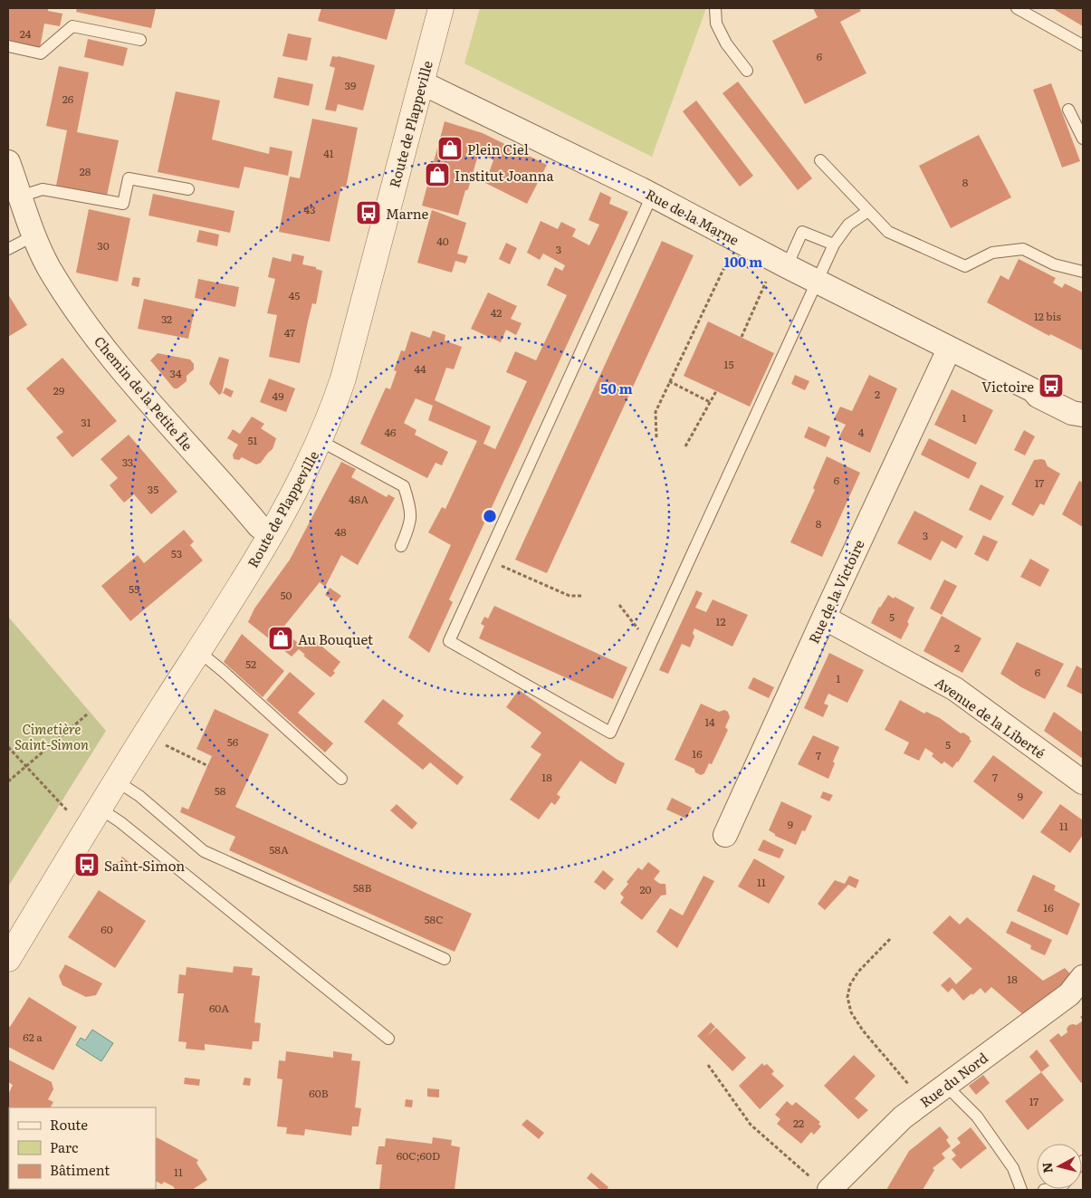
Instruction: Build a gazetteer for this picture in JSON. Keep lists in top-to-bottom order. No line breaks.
{"streets":{"street":["Route de Plappeville","Rue de la Marne","Chemin de la Petite Île","Rue de la Victoire","Avenue de la Liberté","Rue du Nord"]},"crossings":[["Route de Plappeville","Rue de la Marne"],["Route de Plappeville","Chemin de la Petite Île"],["Rue de la Marne","Rue de la Victoire"],["Rue de la Victoire","Avenue de la Liberté"]],"parks":["Cimetière Saint-Simon"],"places":{"shop":["Plein Ciel","Institut Joanna","Au Bouquet"],"bus stop":["Marne","Victoire","Saint-Simon"]},"house_numbers":["24","6","39","26","41","28","8","43","40","30","3","45","42","12 bis","32","47","15","44","34","29","2","49","1","31","46","4","51","33","6","17","35","48A","8","48","3","53","55","50","5","12","2","52","6","1","14","56","5","16","7","18","7","58","9","9","11","58A","11","58B","20","16","58C","60","18","60A","62 a","60B","17","22","60C;60D","11"],"legend":["Route","Parc","Bâtiment"],"north":"left","rings":["100 m","50 m"]}
